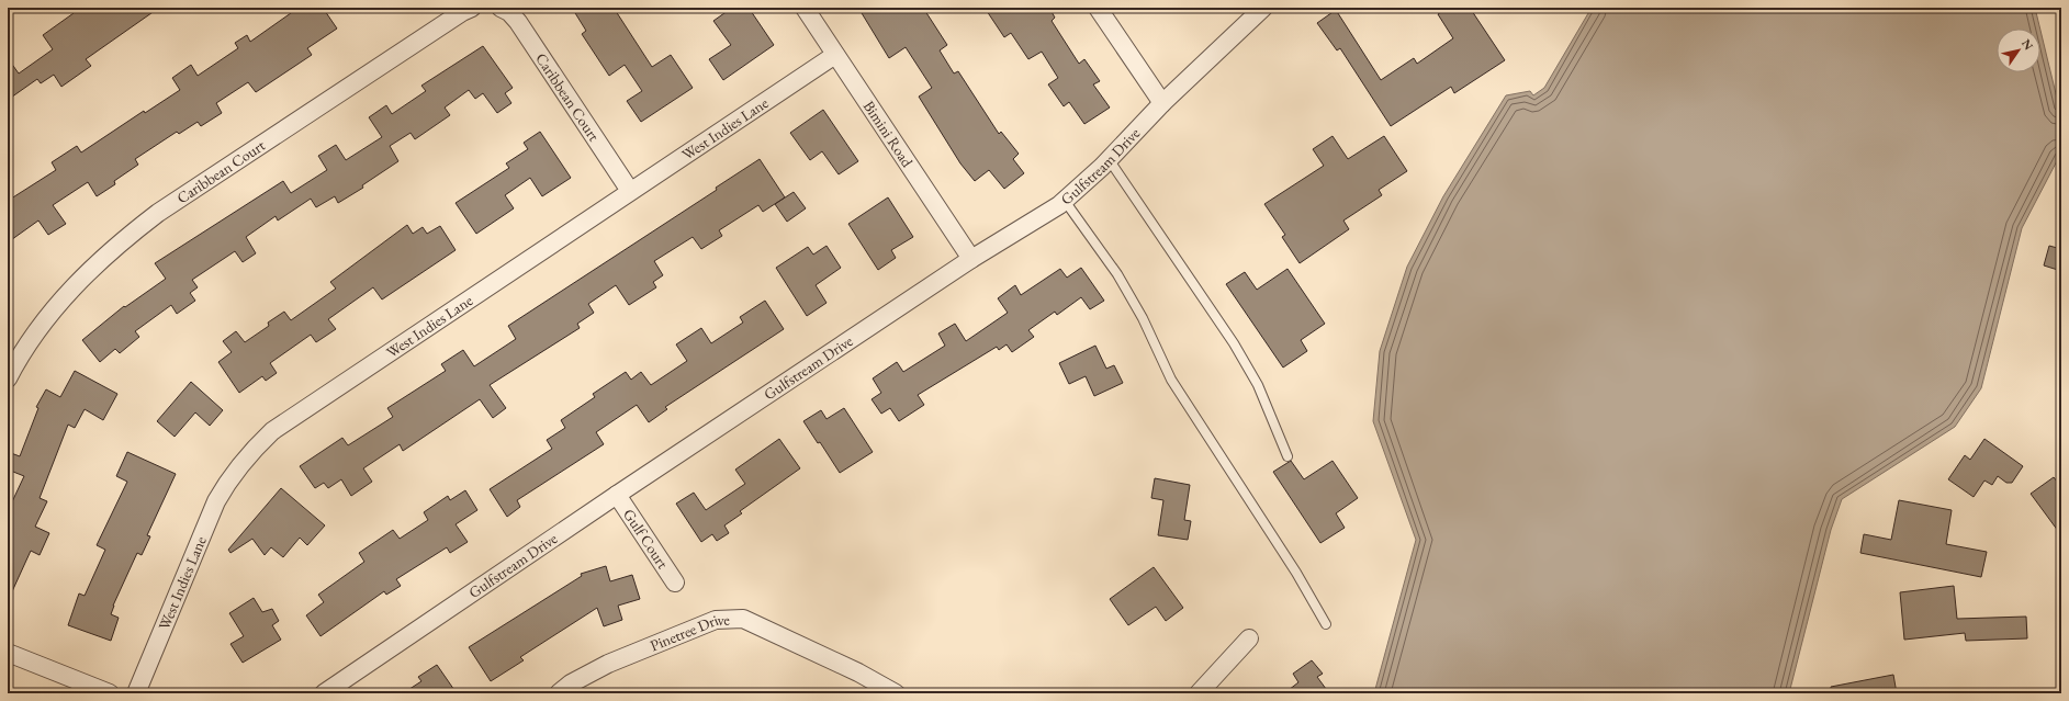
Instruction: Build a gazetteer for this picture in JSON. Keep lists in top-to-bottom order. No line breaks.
{"streets":{"street":["Caribbean Court","West Indies Lane","Bimini Road","Gulfstream Drive","Gulf Court","Pinetree Drive"]},"crossings":[["Caribbean Court","West Indies Lane"],["West Indies Lane","Bimini Road"],["Bimini Road","Gulfstream Drive"],["Gulfstream Drive","Gulf Court"]],"north":"top right"}
